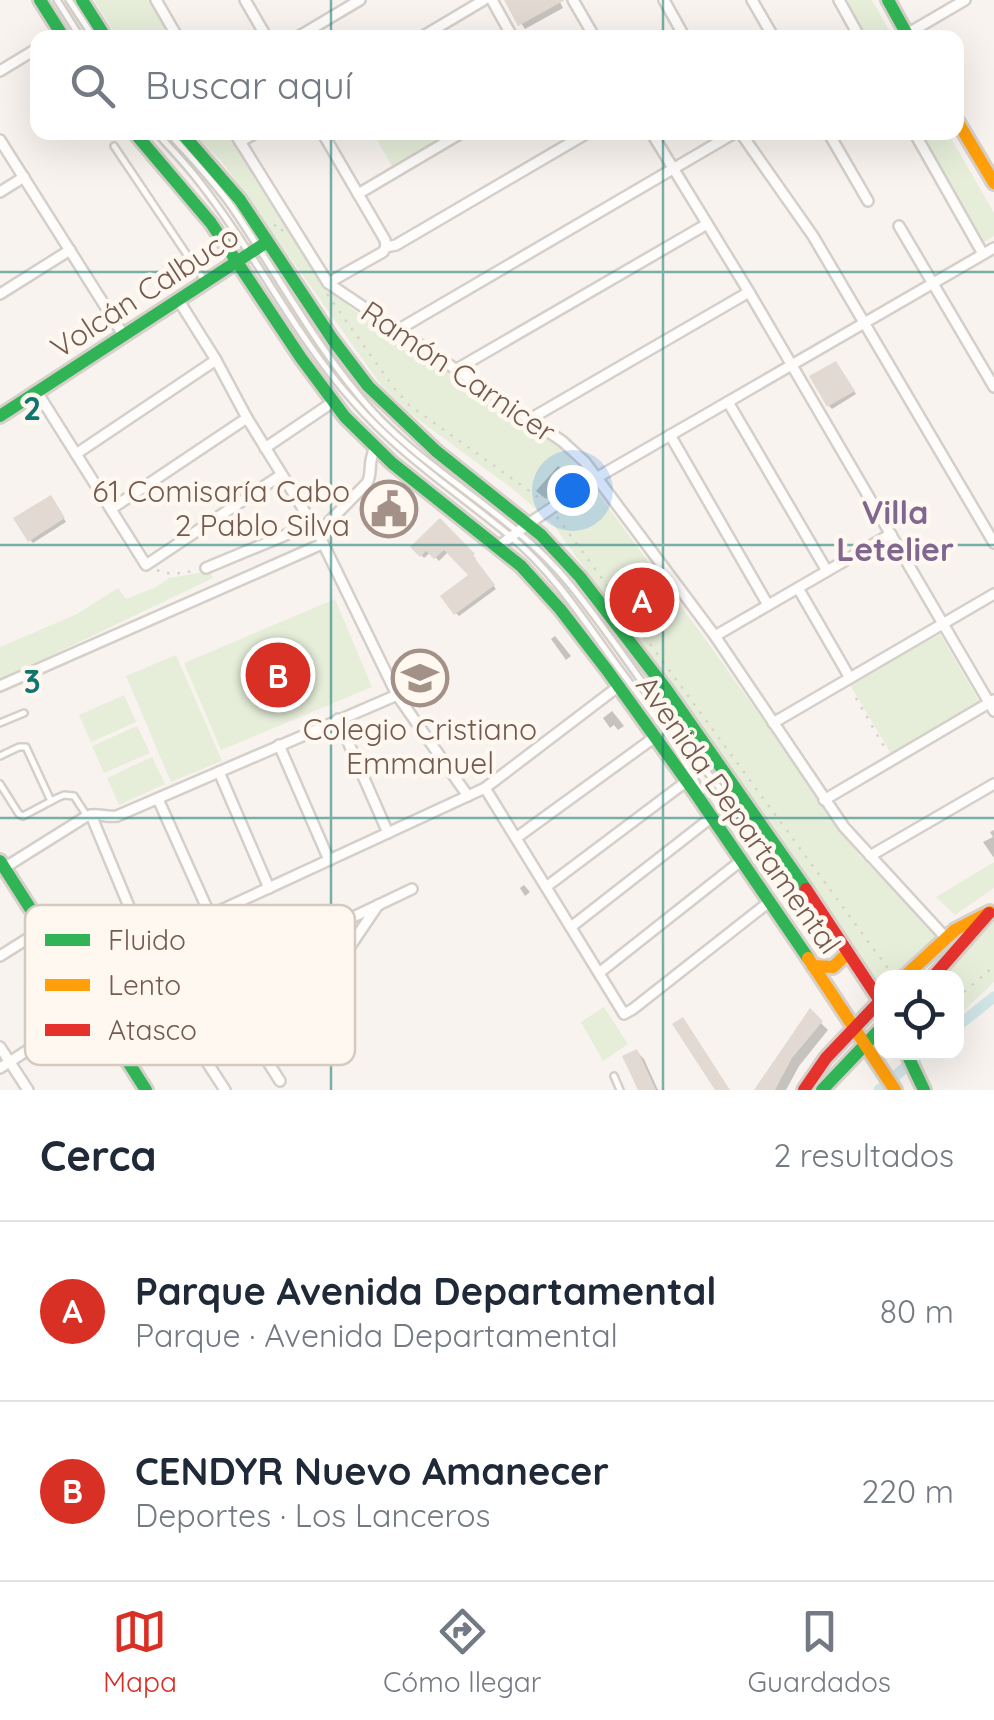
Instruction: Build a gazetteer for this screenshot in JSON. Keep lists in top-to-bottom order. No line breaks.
{"streets":{"main road":["Volcán Calbuco","Avenida Departamental"],"street":["Ramón Carnicer"]},"crossings":[["Volcán Calbuco","Avenida Departamental"]],"districts":["Villa Letelier"],"places":{"public building":["61 Comisaría Cabo 2 Pablo Silva"],"school or university":["Colegio Cristiano Emmanuel"]},"legend":["Fluido","Lento","Atasco"],"page":{"search":"Buscar aquí","pins":["A","B"],"heading":["Cerca","2 resultados"],"list":[{"mark":"A","name":"Parque Avenida Departamental","note":"Parque · Avenida Departamental","value":"80 m"},{"mark":"B","name":"CENDYR Nuevo Amanecer","note":"Deportes · Los Lanceros","value":"220 m"}],"nav":["Mapa","Cómo llegar","Guardados"]},"grid":{"rows":["2","3"]}}
